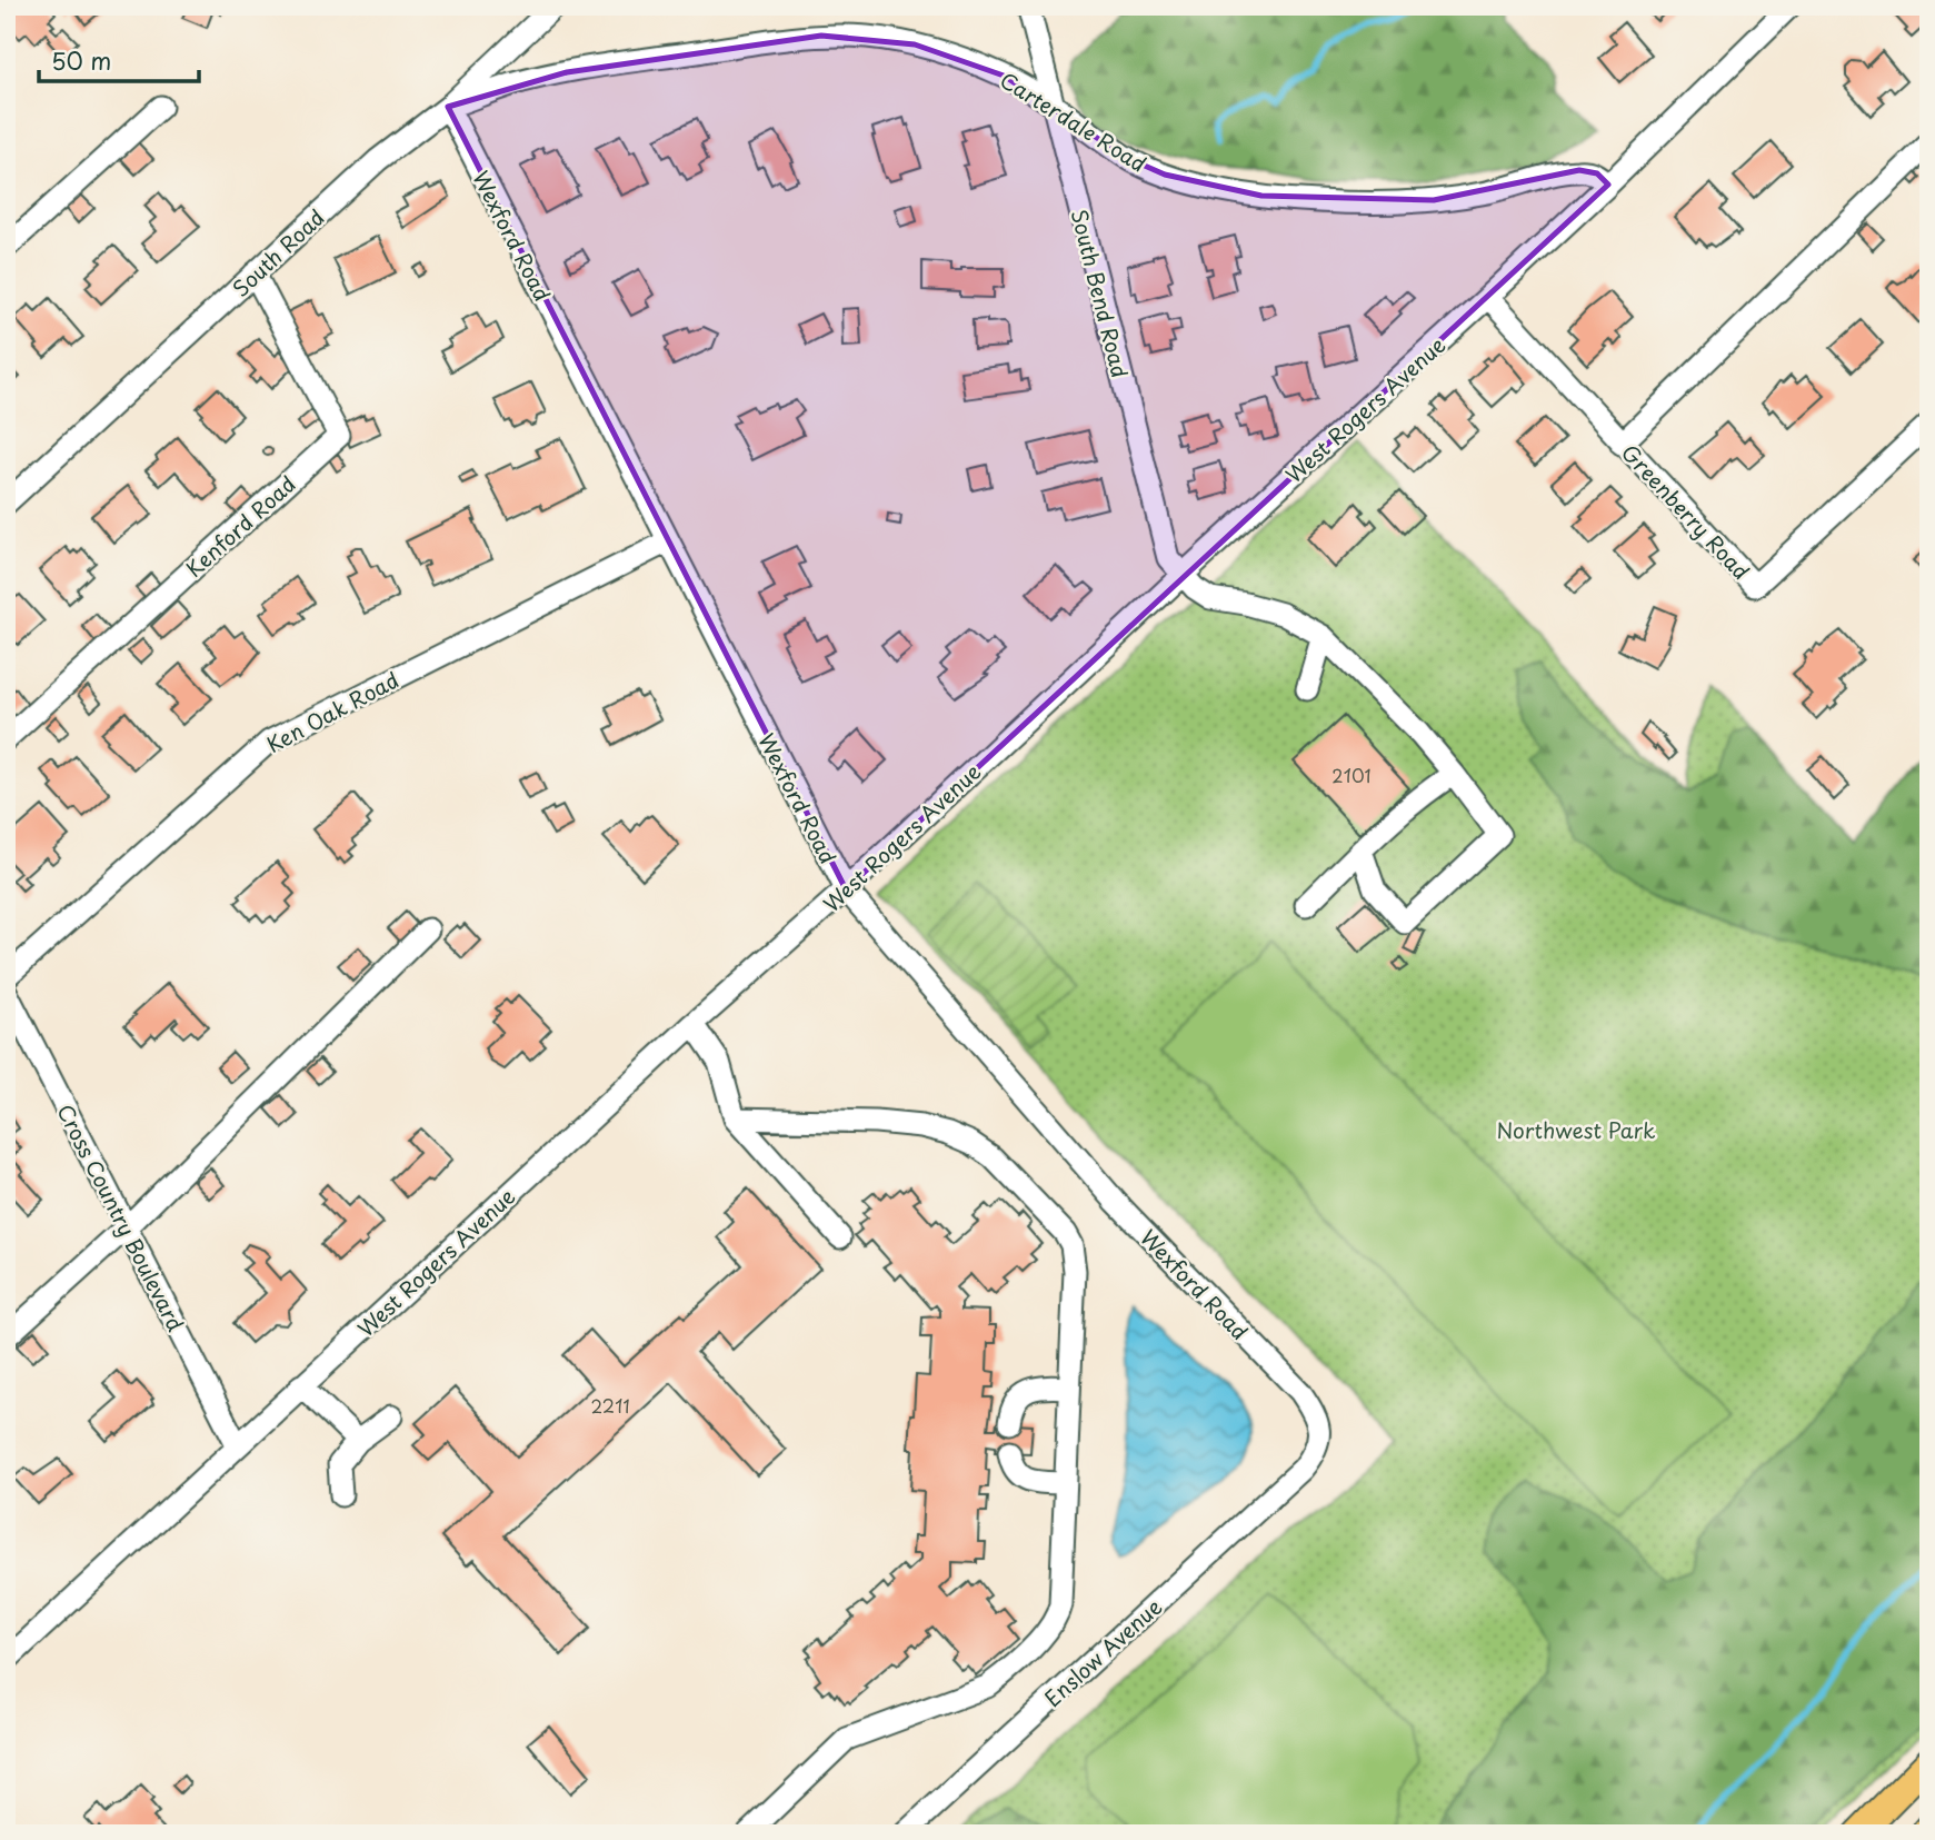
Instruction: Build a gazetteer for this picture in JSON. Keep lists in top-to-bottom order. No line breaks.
{"streets":{"street":["Carterdale Road","Wexford Road","South Road","South Bend Road","West Rogers Avenue","Greenberry Road","Kenford Road","Ken Oak Road","Cross Country Boulevard","Enslow Avenue"]},"crossings":[["Carterdale Road","Wexford Road"],["Carterdale Road","South Road"],["Carterdale Road","South Bend Road"],["Carterdale Road","West Rogers Avenue"],["Wexford Road","South Road"],["Wexford Road","West Rogers Avenue"],["Wexford Road","Ken Oak Road"],["Wexford Road","Enslow Avenue"],["South Road","Kenford Road"],["South Bend Road","West Rogers Avenue"],["West Rogers Avenue","Greenberry Road"],["West Rogers Avenue","Cross Country Boulevard"]],"parks":["Northwest Park"],"house_numbers":["2101","2211"],"scale_bar":"50 m"}
